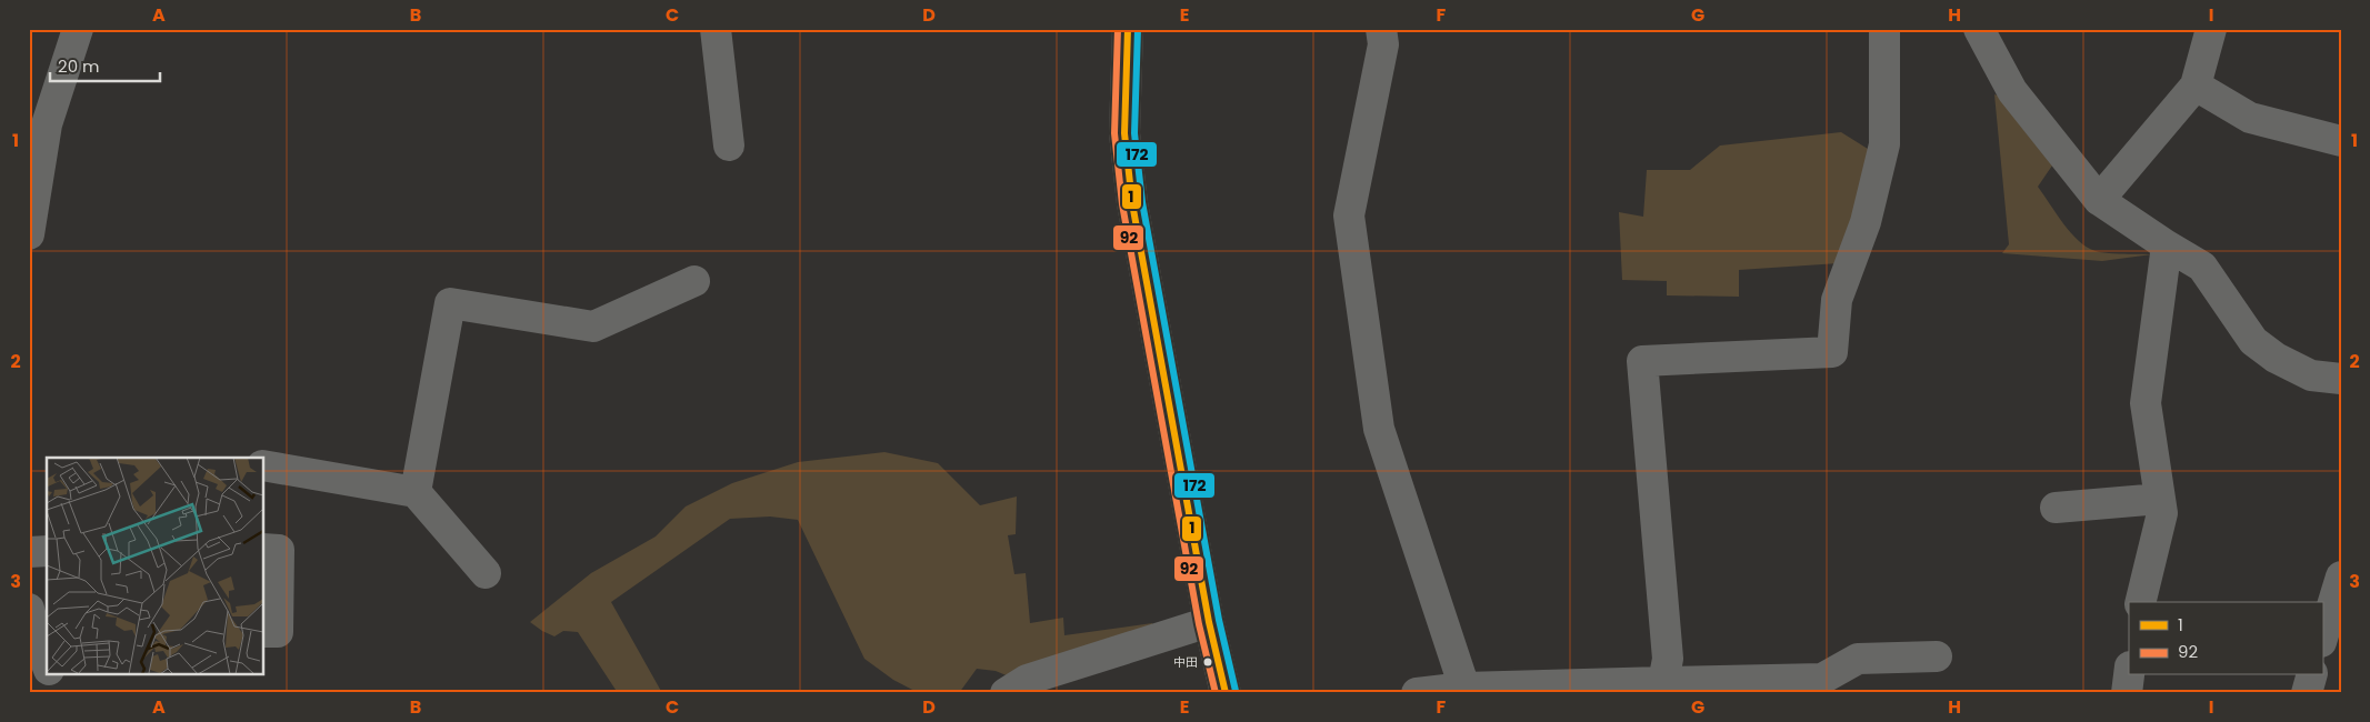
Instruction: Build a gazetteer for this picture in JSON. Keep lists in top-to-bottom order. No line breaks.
{"places":["中田"],"lines":["transit line 1","transit line 92","transit line 172"],"legend":["1","92"],"scale_bar":"20 m","grid":{"columns":["A","B","C","D","E","F","G","H","I"],"rows":["1","2","3"]}}
